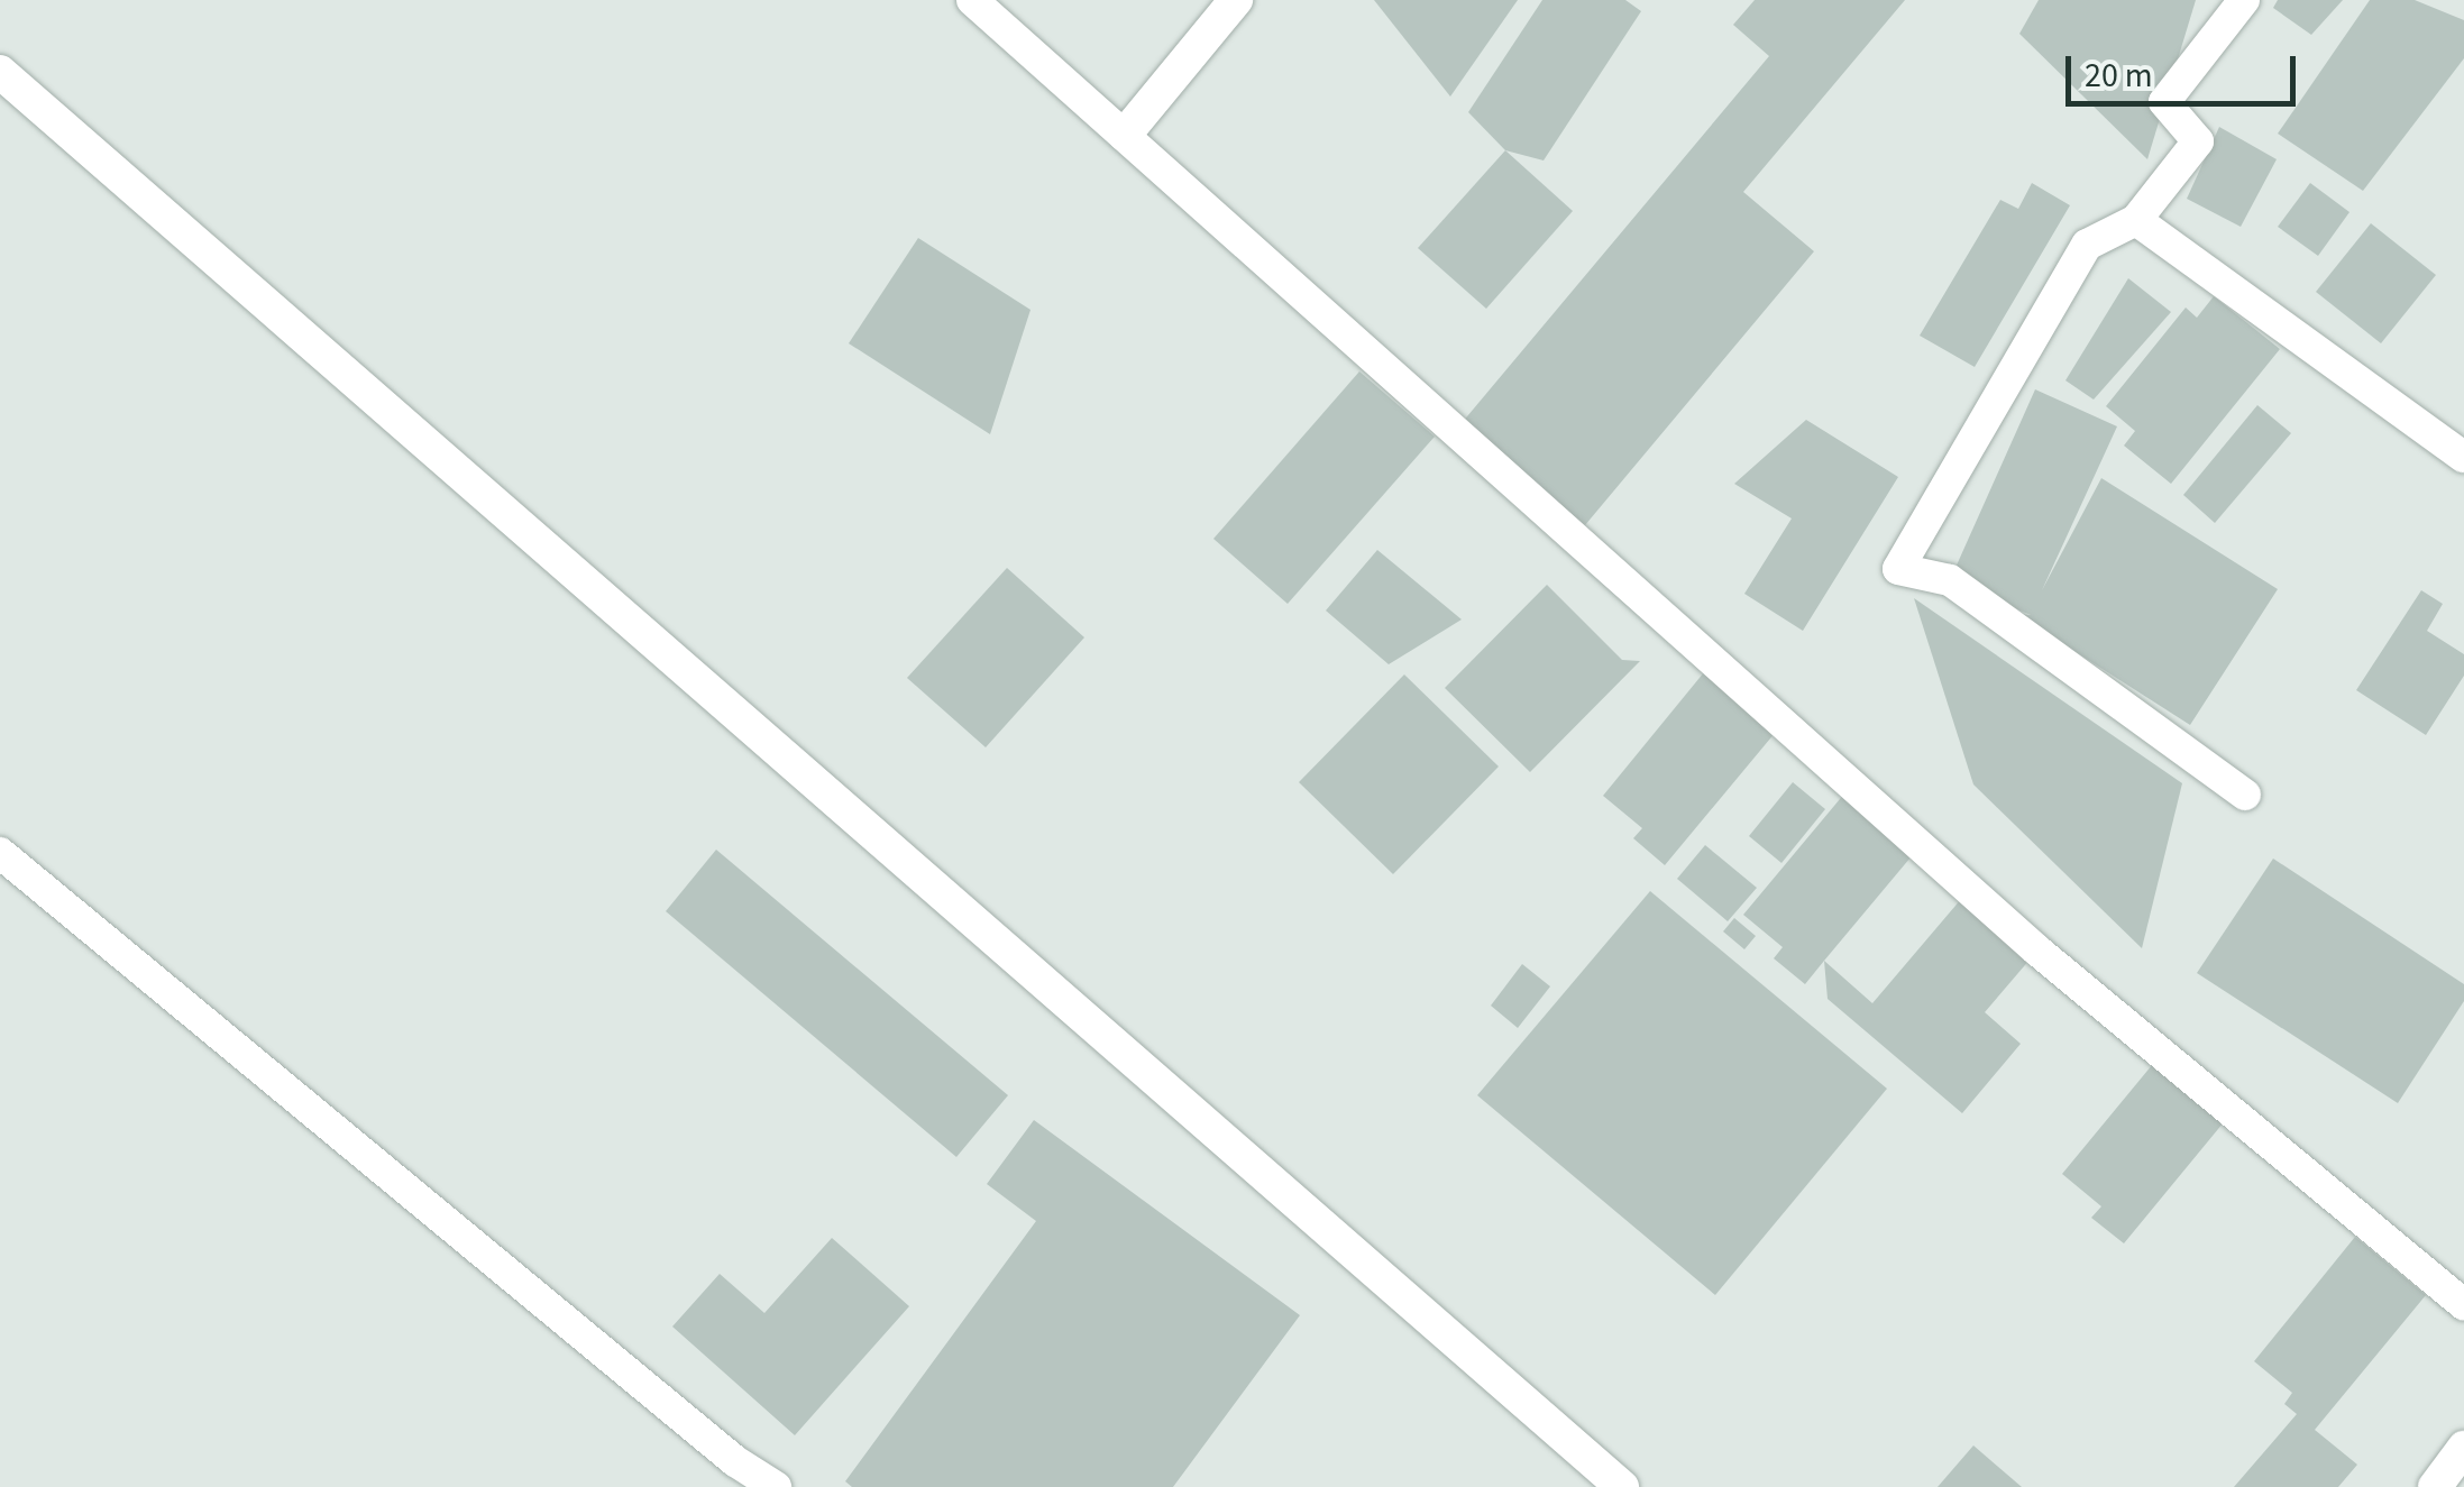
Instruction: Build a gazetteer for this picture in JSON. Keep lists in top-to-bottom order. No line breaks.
{"scale_bar":"20 m"}
